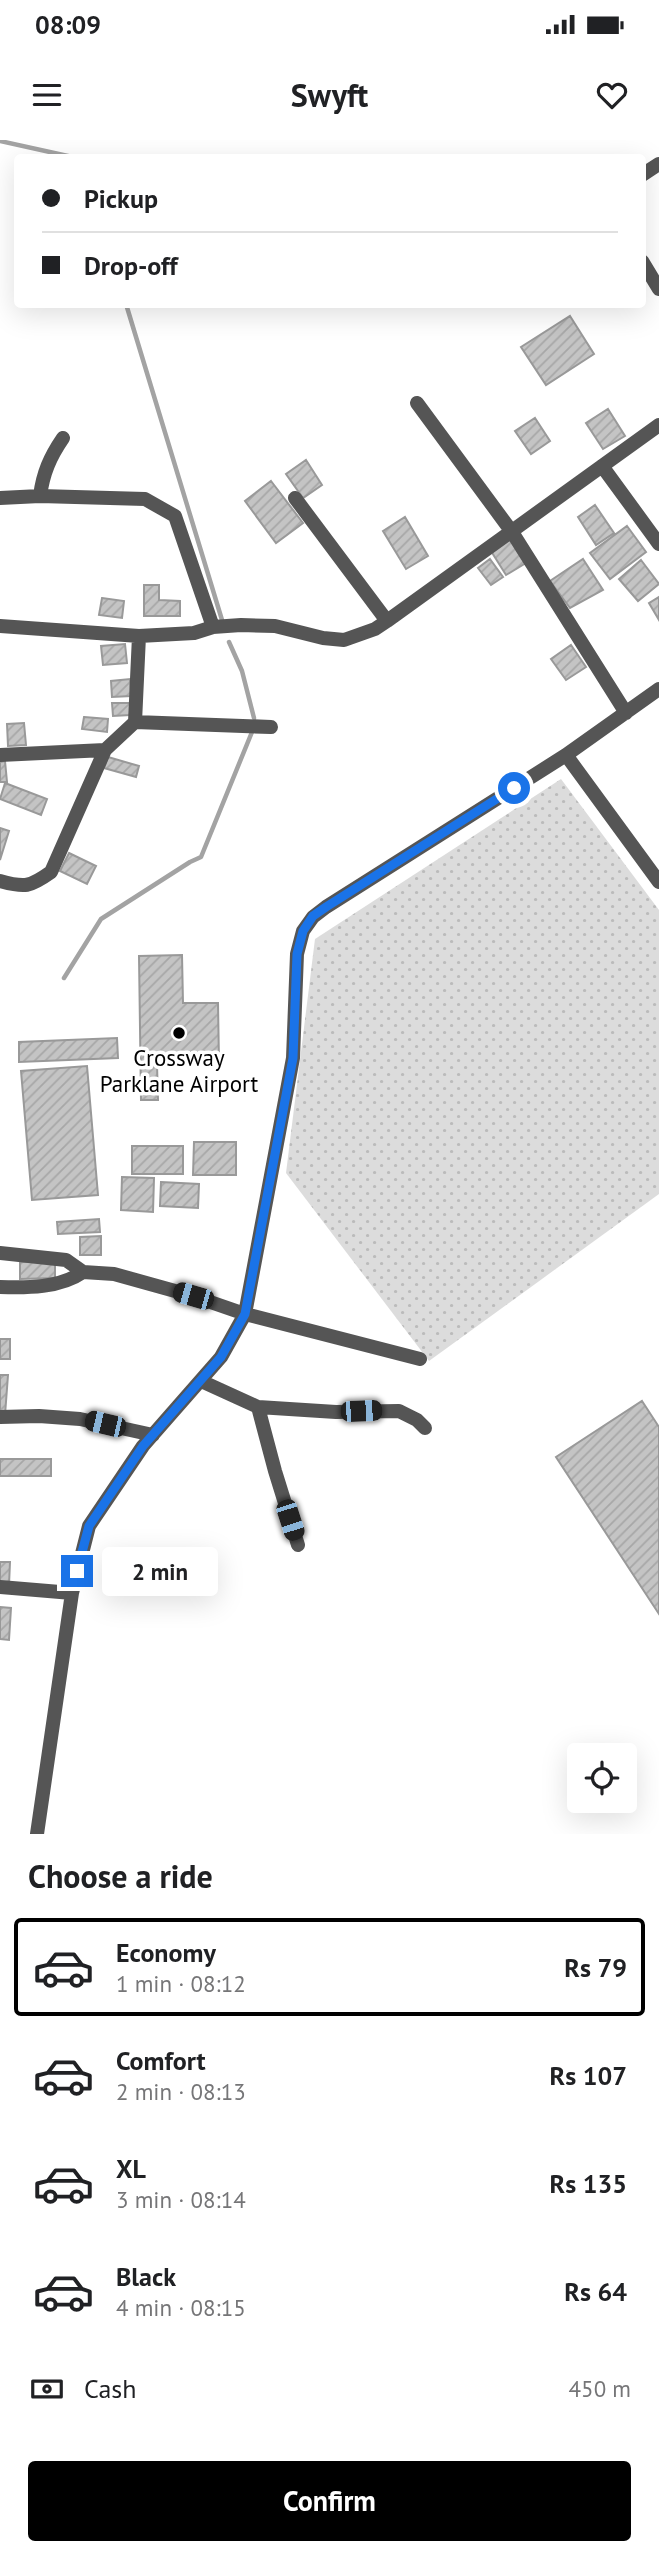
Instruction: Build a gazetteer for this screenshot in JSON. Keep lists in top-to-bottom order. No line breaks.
{"places":["Crossway Parklane Airport"],"page":{"status":"08:09","header":"Swyft","banner":["Pickup","Drop-off"],"bubble":"2 min","heading":"Choose a ride","list":[{"name":"Economy","note":"1 min · 08:12","value":"Rs 79"},{"name":"Comfort","note":"2 min · 08:13","value":"Rs 107"},{"name":"XL","note":"3 min · 08:14","value":"Rs 135"},{"name":"Black","note":"4 min · 08:15","value":"Rs 64"}],"pay":["Cash","450 m"],"buttons":"Confirm"}}
